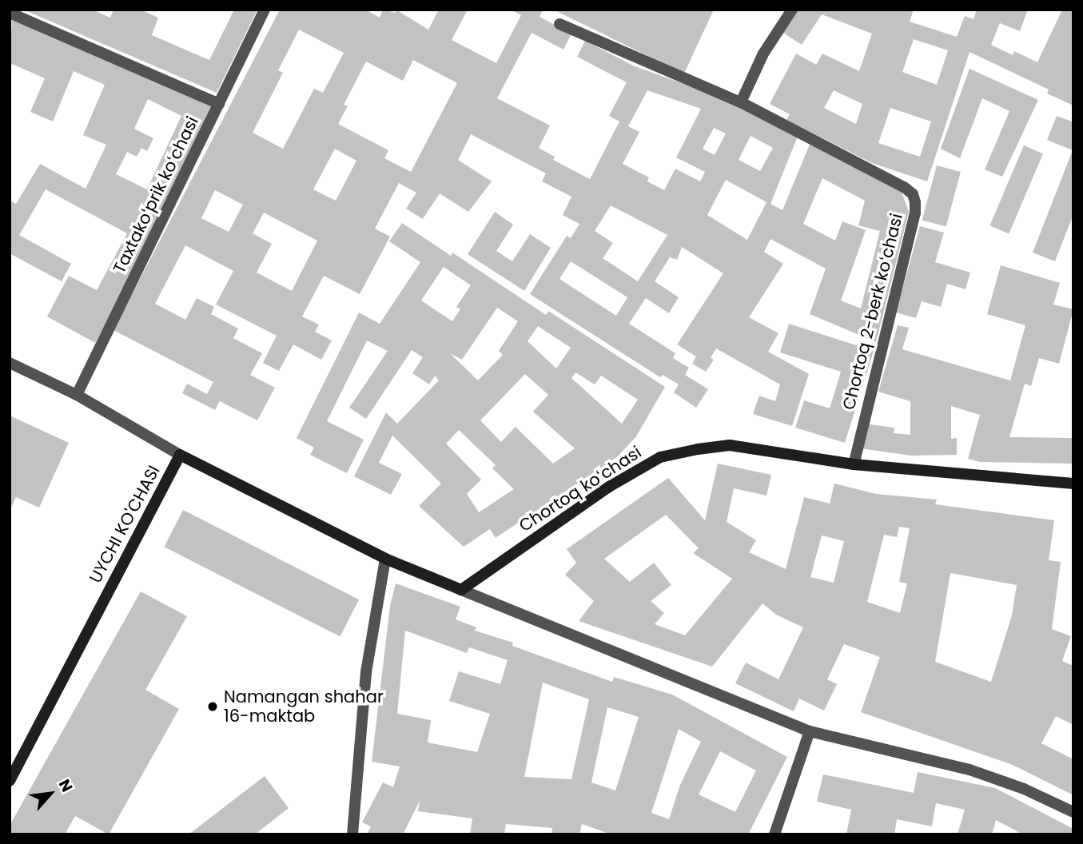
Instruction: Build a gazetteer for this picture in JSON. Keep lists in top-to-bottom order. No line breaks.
{"streets":{"main road":["Chortoq koʻchasi","UYCHI KO'CHASI"],"street":["Taxtakoʻprik koʻchasi","Chortoq 2-berk koʻchasi"]},"crossings":[["Taxtakoʻprik koʻchasi","UYCHI KO'CHASI"],["Chortoq 2-berk koʻchasi","Chortoq koʻchasi"]],"places":["Namangan shahar 16-maktab"],"north":"top right"}
